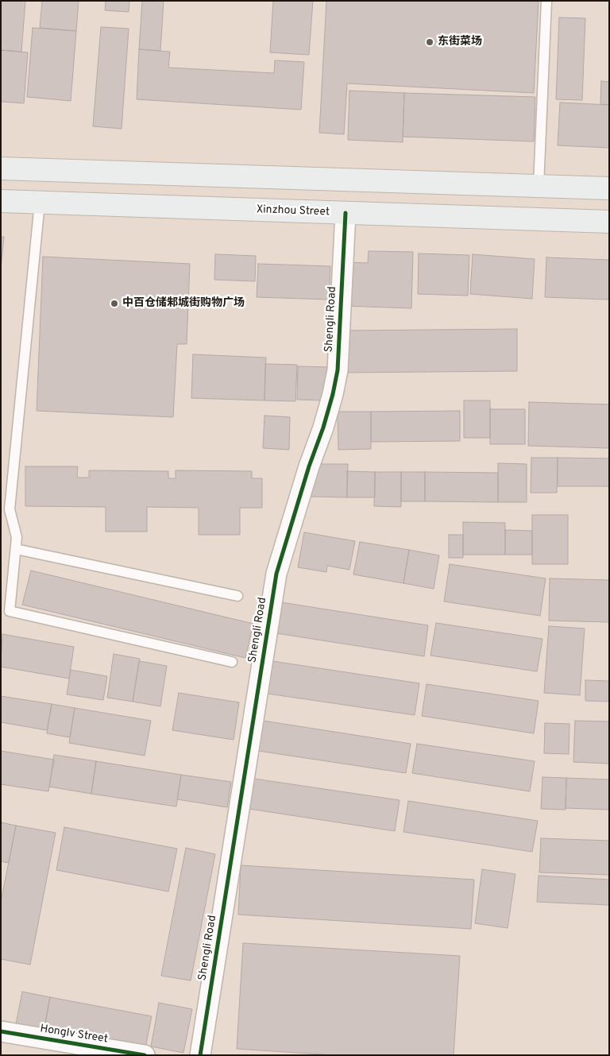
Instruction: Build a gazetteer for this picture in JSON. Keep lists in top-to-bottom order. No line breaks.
{"streets":{"main road":["Xinzhou Street"],"street":["Shengli Road","Honglv Street"]},"crossings":[["Xinzhou Street","Shengli Road"]],"places":["东街菜场","中百仓储邾城街购物广场"]}
